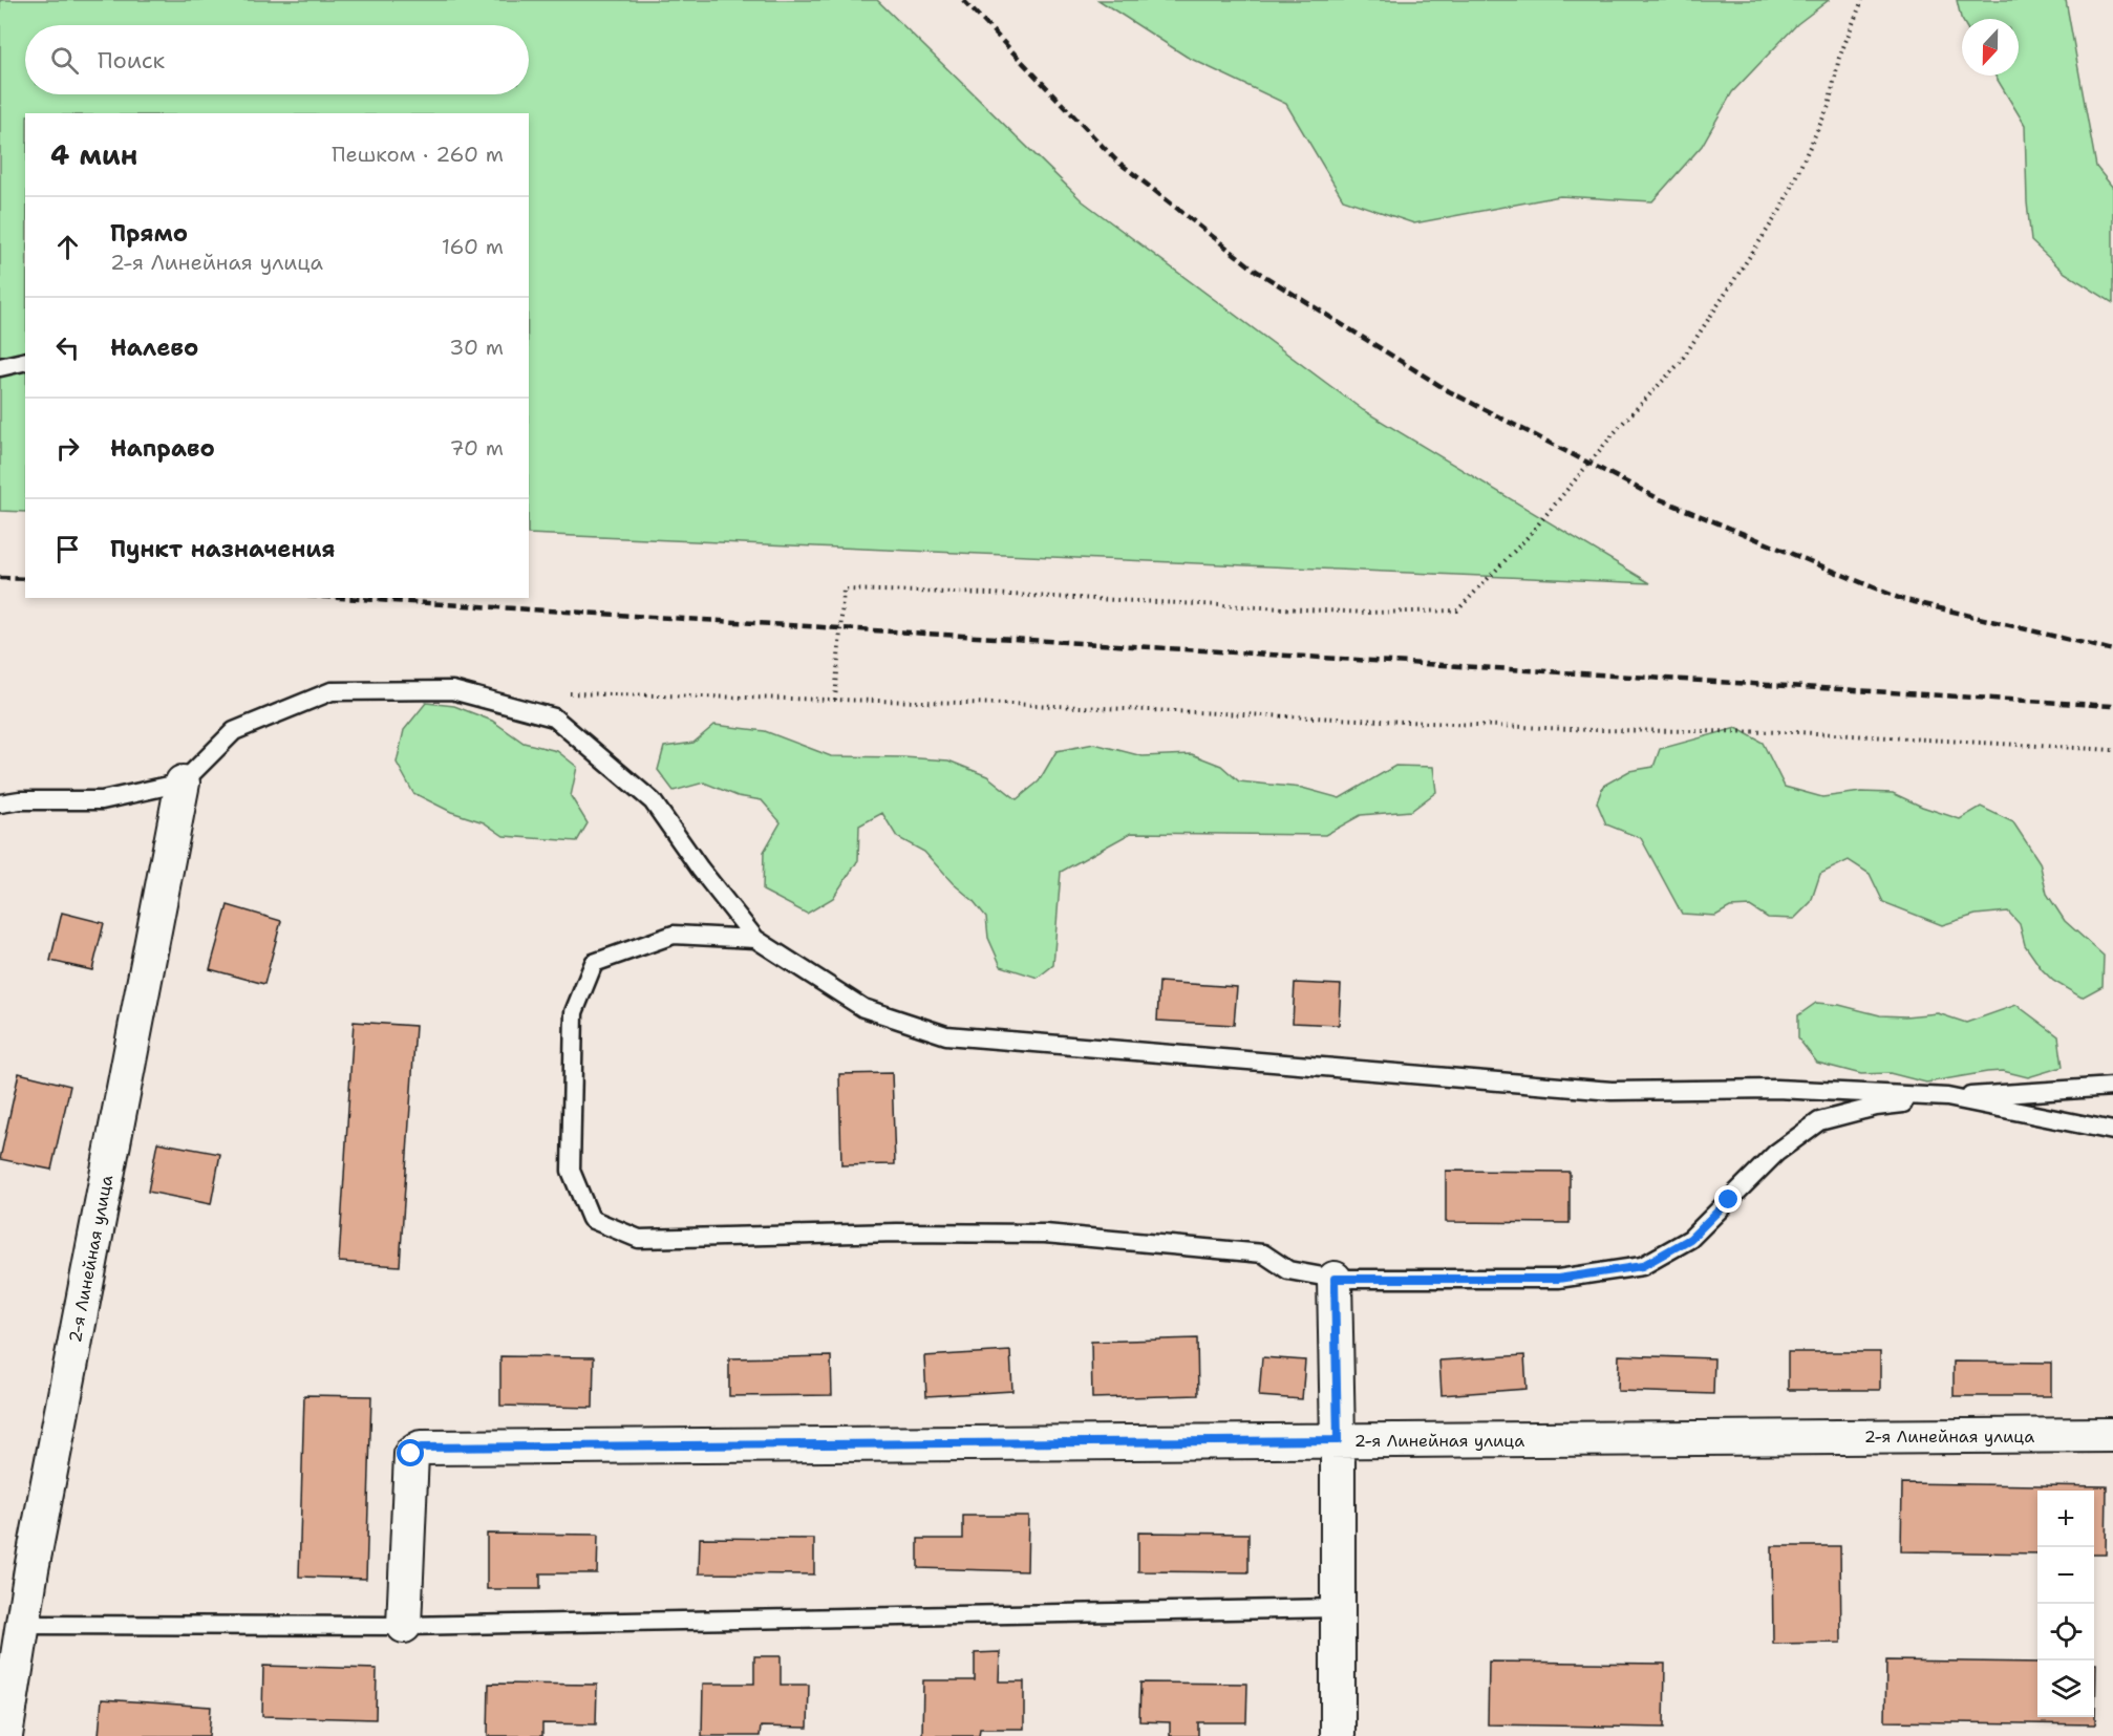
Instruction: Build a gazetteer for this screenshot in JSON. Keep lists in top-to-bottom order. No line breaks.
{"streets":{"street":["2-я Линейная улица"]},"north":"bottom","page":{"search":"Поиск","heading":["4 мин","Пешком · 260 m"],"list":[["Прямо","2-я Линейная улица","160 m"],["Налево","30 m"],["Направо","70 m"],"Пункт назначения"],"map_buttons":["+","−"]}}
